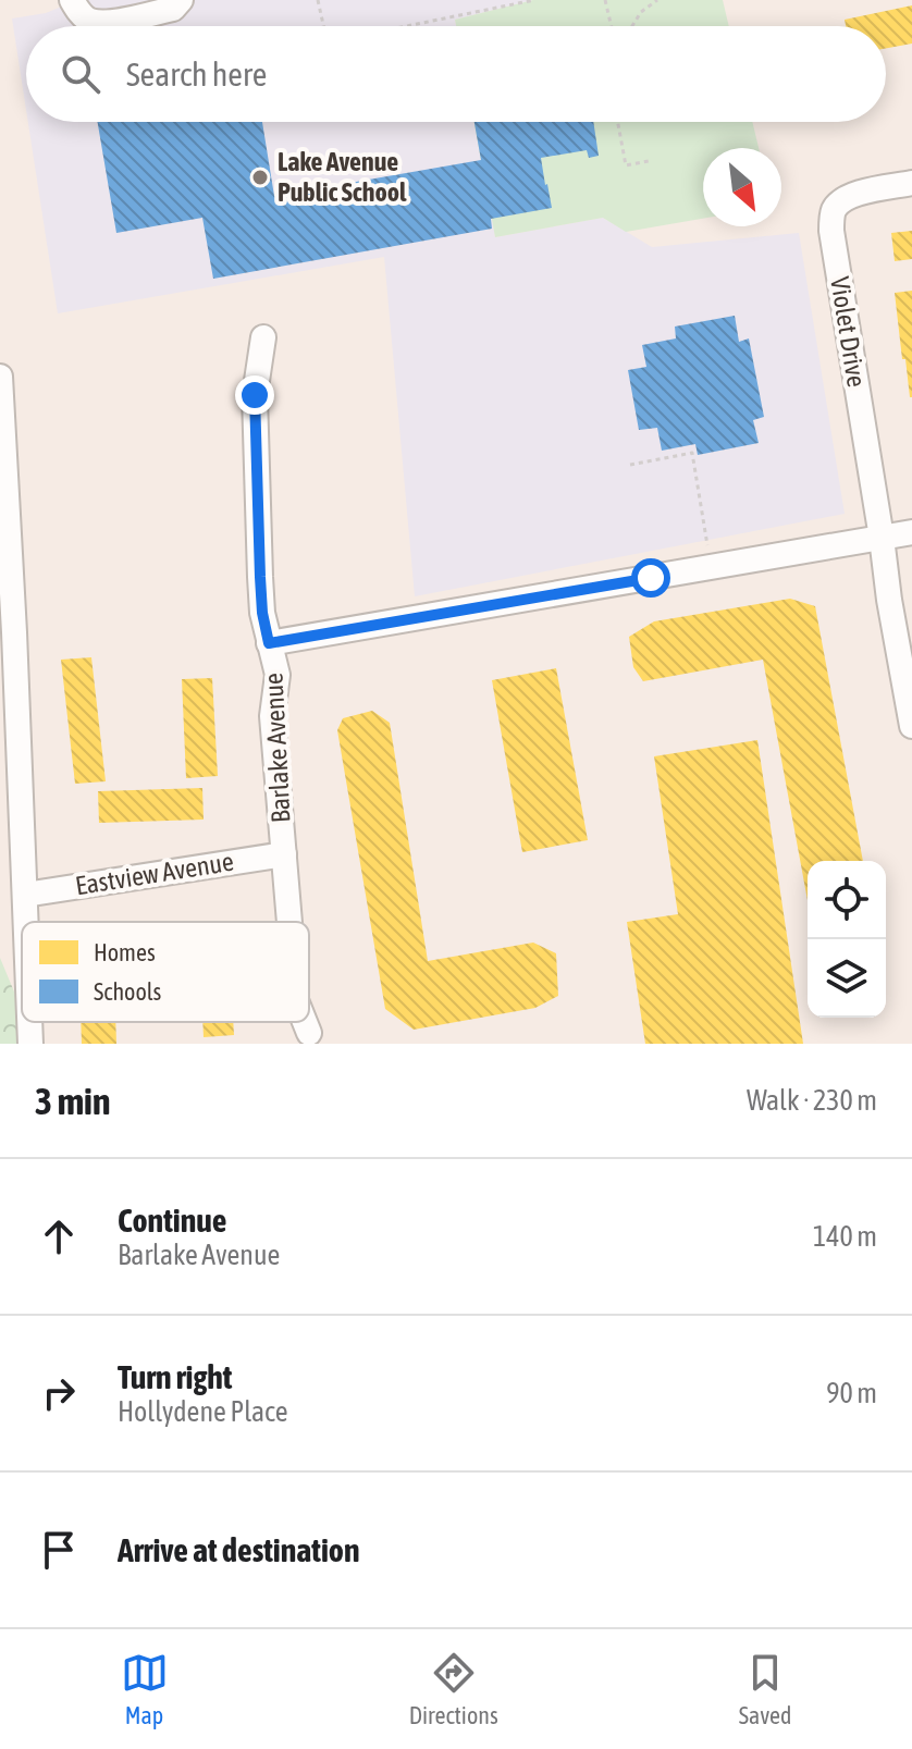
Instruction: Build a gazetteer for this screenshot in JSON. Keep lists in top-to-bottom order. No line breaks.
{"streets":{"street":["Violet Drive","Barlake Avenue","Eastview Avenue"]},"crossings":[["Violet Drive","Barlake Avenue"],["Barlake Avenue","Eastview Avenue"]],"places":["Lake Avenue Public School"],"legend":["Homes","Schools"],"north":"bottom right","page":{"search":"Search here","heading":["3 min","Walk · 230 m"],"list":[["Continue","Barlake Avenue","140 m"],["Turn right","Hollydene Place","90 m"],"Arrive at destination"],"nav":["Map","Directions","Saved"]}}
